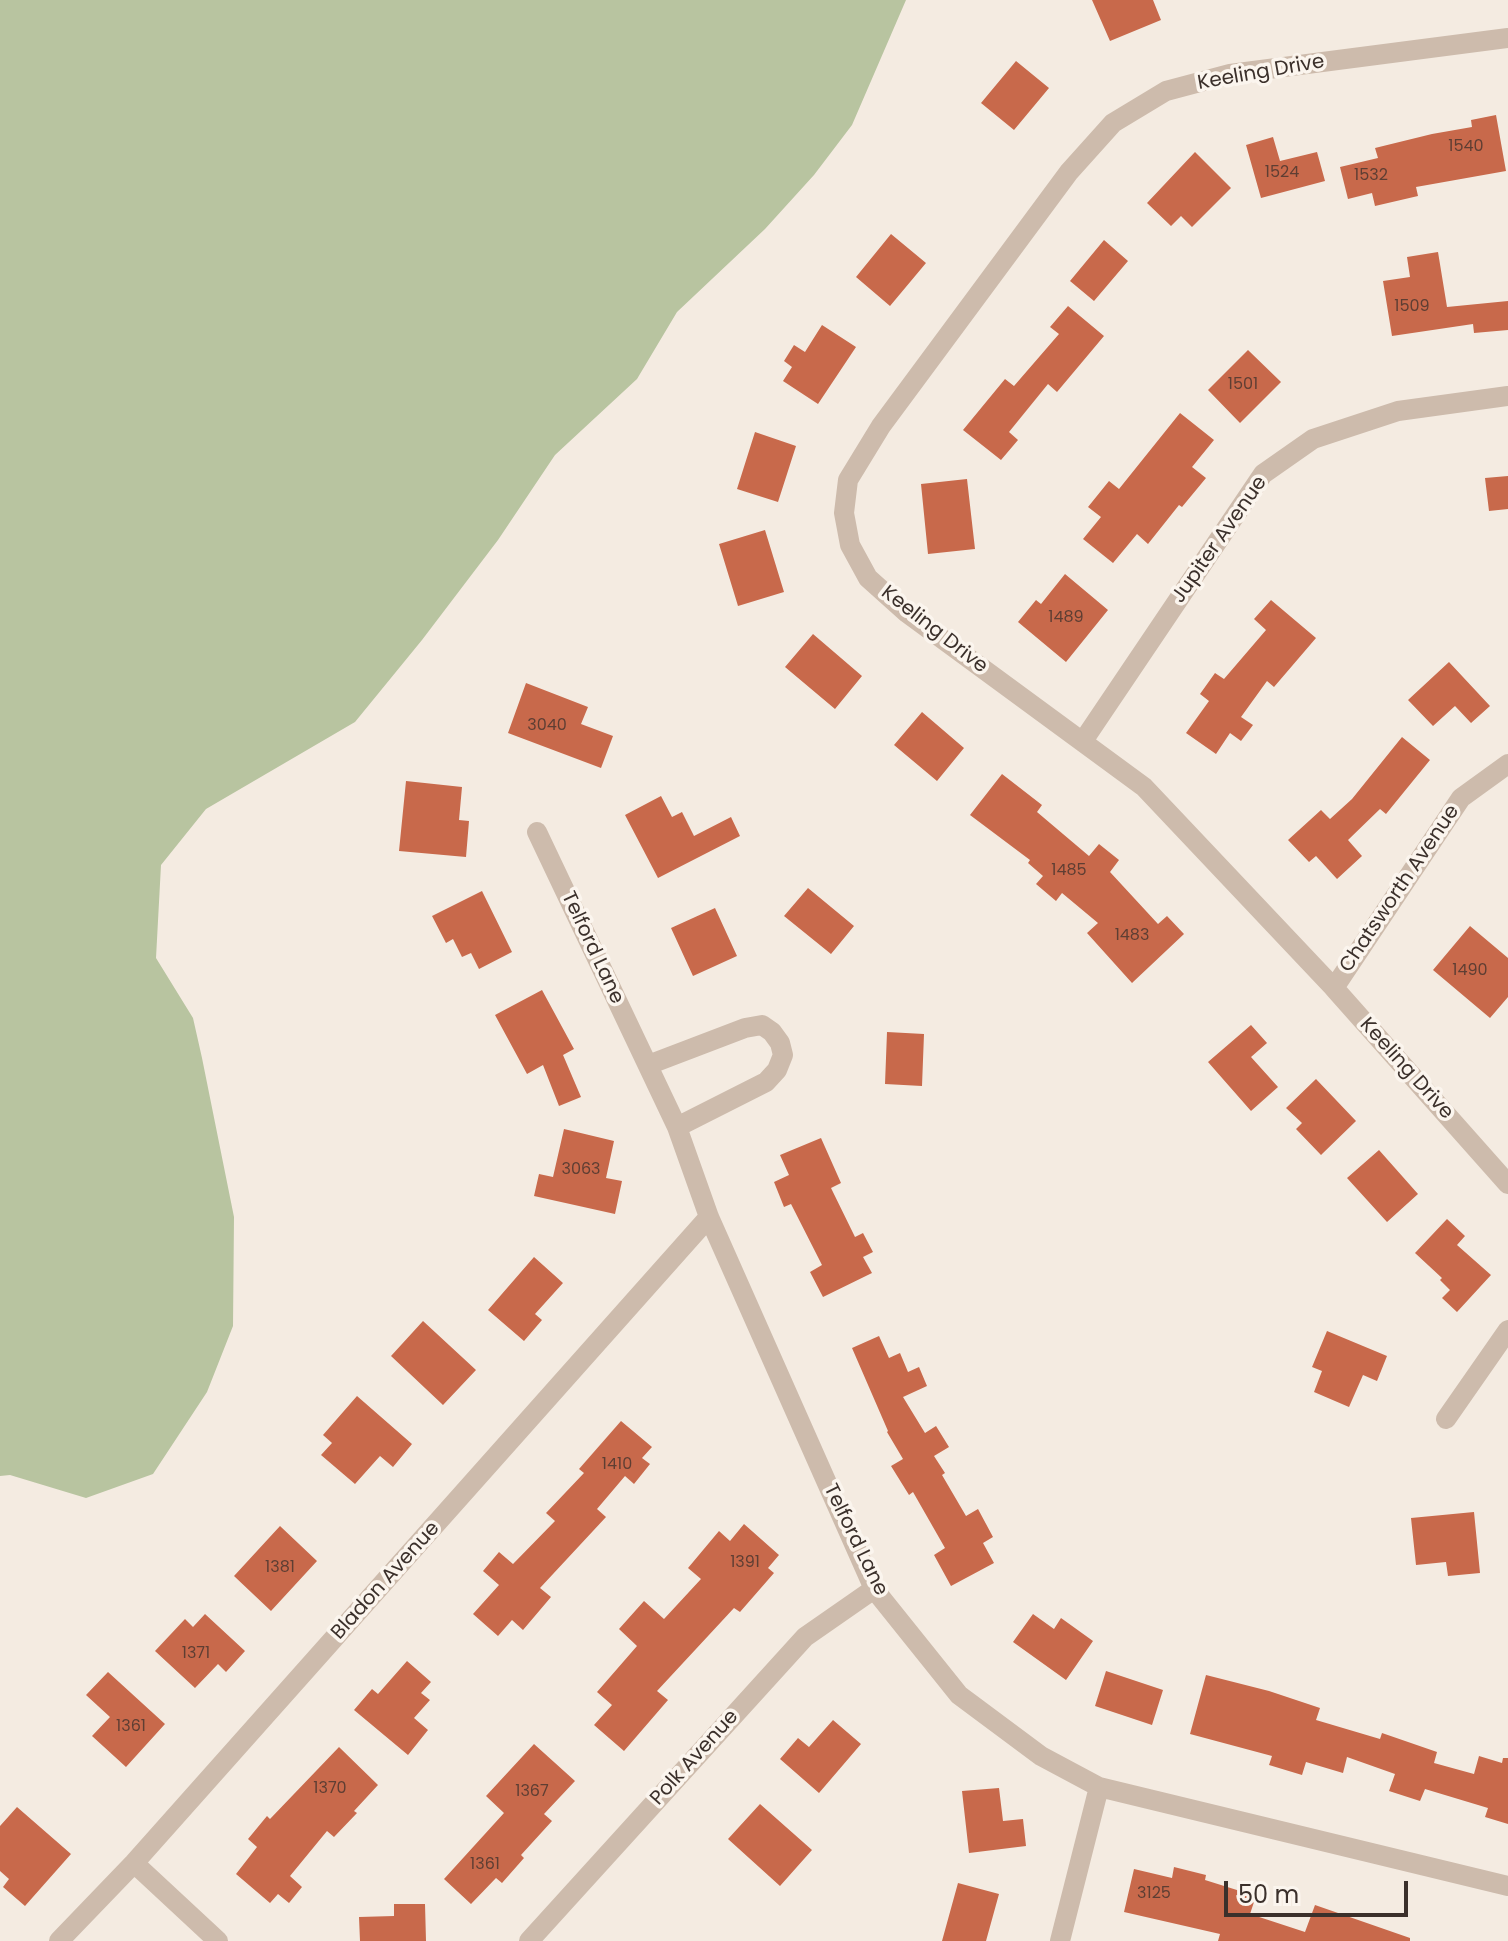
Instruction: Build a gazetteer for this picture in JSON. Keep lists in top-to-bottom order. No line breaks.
{"streets":{"street":["Keeling Drive","Jupiter Avenue","Chatsworth Avenue","Telford Lane","Bladon Avenue","Polk Avenue"]},"crossings":[["Keeling Drive","Jupiter Avenue"],["Keeling Drive","Chatsworth Avenue"],["Telford Lane","Bladon Avenue"],["Telford Lane","Polk Avenue"]],"house_numbers":["1540","1524","1532","1509","1501","1489","3040","1485","1483","1490","3063","1410","1391","1381","1371","1361","1370","1367","1361","3125"],"scale_bar":"50 m"}
